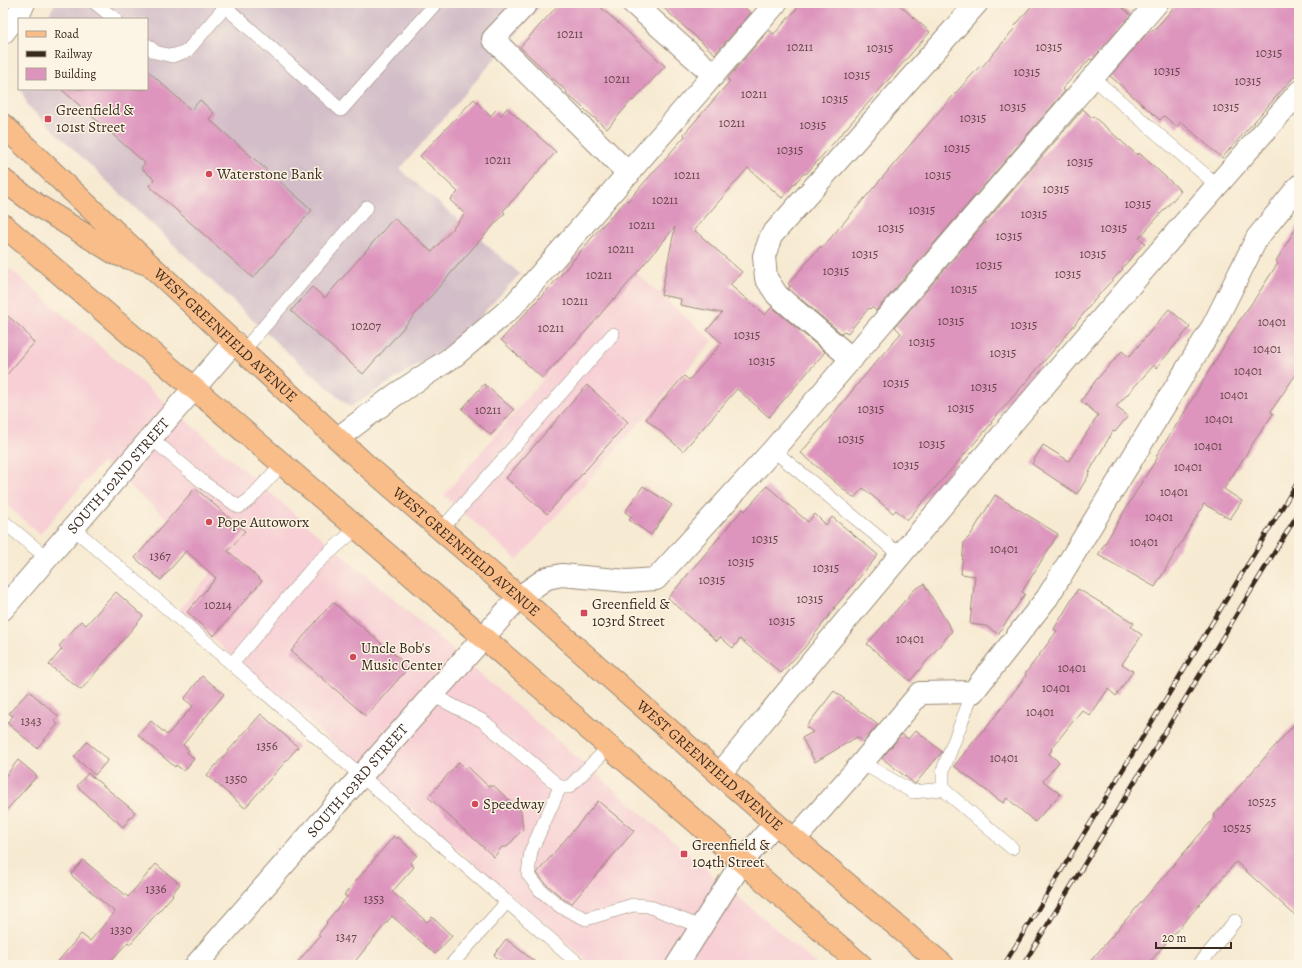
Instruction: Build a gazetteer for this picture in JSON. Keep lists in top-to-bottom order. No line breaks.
{"streets":{"main road":["WEST GREENFIELD AVENUE"],"street":["SOUTH 102ND STREET","SOUTH 103RD STREET"]},"crossings":[["WEST GREENFIELD AVENUE","SOUTH 102ND STREET"],["WEST GREENFIELD AVENUE","SOUTH 103RD STREET"]],"places":{"transit":["Greenfield & 101st Street","Greenfield & 103rd Street","Greenfield & 104th Street"],"other":["Waterstone Bank","Pope Autoworx","Uncle Bob's Music Center","Speedway"]},"house_numbers":["10211","10211","10315","10315","10315","10315","10315","10315","10211","10315","10211","10315","10315","10315","10315","10211","10315","10315","10315","10211","10315","10211","10315","10315","10211","10315","10315","10315","10211","10315","10315","10315","10211","10315","10315","10315","10315","10315","10211","10315","10211","10315","10401","10315","10207","10211","10315","10315","10401","10315","10315","10401","10315","10315","10401","10315","10315","10211","10401","10315","10315","10401","10315","10401","10401","10401","10315","10401","10401","1367","10315","10315","10315","10315","10214","10315","10401","10401","10401","10401","1343","1356","10401","1350","10525","10525","1336","1353","1330","1347"],"legend":["Road","Railway","Building"],"scale_bar":"20 m"}
